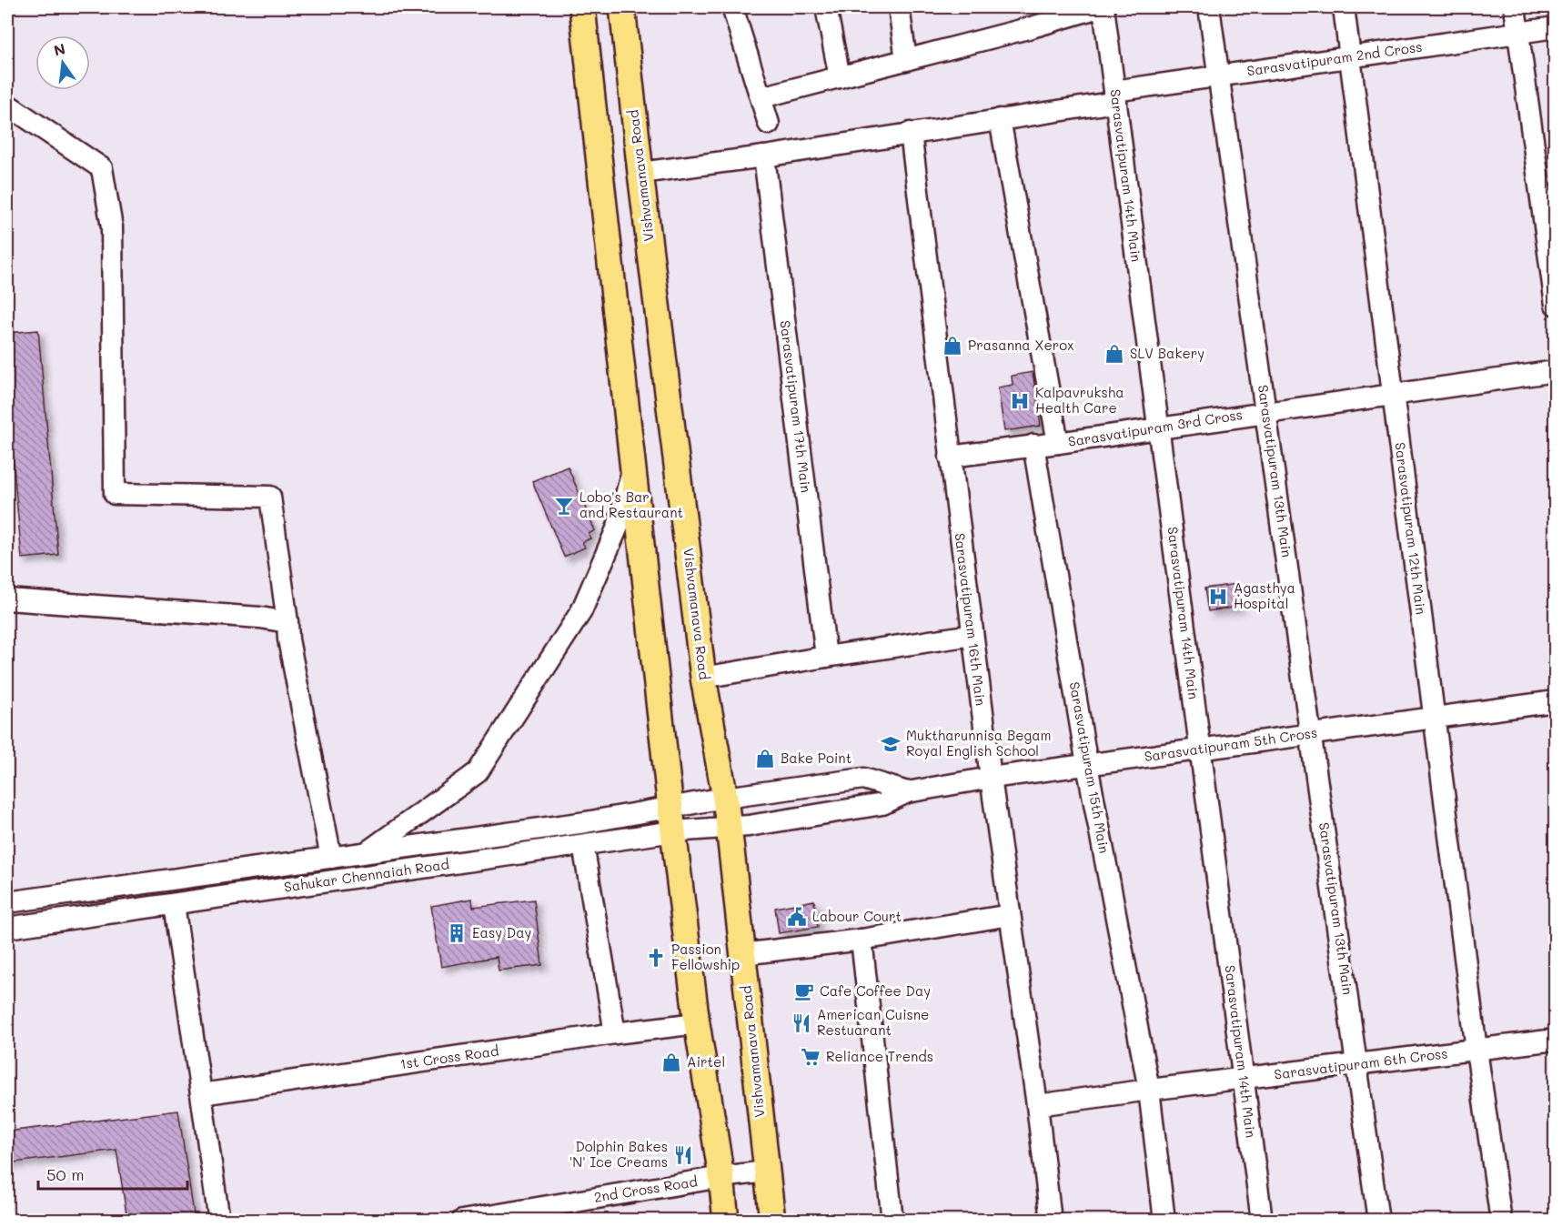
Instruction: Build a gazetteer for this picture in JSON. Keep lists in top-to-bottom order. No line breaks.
{"streets":{"main road":["Vishvamanava Road"],"street":["Sarasvatipuram 2nd Cross","Sarasvatipuram 14th Main","Sarasvatipuram 17th Main","Sarasvatipuram 3rd Cross","Sarasvatipuram 13th Main","Sarasvatipuram 12th Main","Sarasvatipuram 16th Main","Sarasvatipuram 5th Cross","Sarasvatipuram 15th Main","Sahukar Chennaiah Road","1st Cross Road","Sarasvatipuram 6th Cross","2nd Cross Road"]},"crossings":[["Sarasvatipuram 2nd Cross","Vishvamanava Road"],["Sarasvatipuram 2nd Cross","Sarasvatipuram 14th Main"],["Sarasvatipuram 2nd Cross","Sarasvatipuram 17th Main"],["Sarasvatipuram 2nd Cross","Sarasvatipuram 13th Main"],["Sarasvatipuram 2nd Cross","Sarasvatipuram 12th Main"],["Sarasvatipuram 2nd Cross","Sarasvatipuram 16th Main"],["Vishvamanava Road","Sarasvatipuram 5th Cross"],["Vishvamanava Road","Sahukar Chennaiah Road"],["Vishvamanava Road","2nd Cross Road"],["Sarasvatipuram 14th Main","Sarasvatipuram 3rd Cross"],["Sarasvatipuram 14th Main","Sarasvatipuram 5th Cross"],["Sarasvatipuram 14th Main","Sarasvatipuram 6th Cross"],["Sarasvatipuram 3rd Cross","Sarasvatipuram 13th Main"],["Sarasvatipuram 3rd Cross","Sarasvatipuram 12th Main"],["Sarasvatipuram 3rd Cross","Sarasvatipuram 16th Main"],["Sarasvatipuram 3rd Cross","Sarasvatipuram 15th Main"],["Sarasvatipuram 13th Main","Sarasvatipuram 5th Cross"],["Sarasvatipuram 13th Main","Sarasvatipuram 6th Cross"],["Sarasvatipuram 12th Main","Sarasvatipuram 5th Cross"],["Sarasvatipuram 12th Main","Sarasvatipuram 6th Cross"],["Sarasvatipuram 16th Main","Sarasvatipuram 5th Cross"],["Sarasvatipuram 16th Main","Sarasvatipuram 6th Cross"],["Sarasvatipuram 5th Cross","Sarasvatipuram 15th Main"],["Sarasvatipuram 5th Cross","Sahukar Chennaiah Road"],["Sarasvatipuram 15th Main","Sarasvatipuram 6th Cross"]],"places":{"shop":["Prasanna Xerox","SLV Bakery","Bake Point","Airtel"],"hospital":["Kalpavruksha Health Care","Agasthya Hospital"],"bar":["Lobo's Bar and Restaurant"],"school or university":["Muktharunnisa Begam Royal English School"],"public building":["Labour Court"],"building":["Easy Day"],"church":["Passion Fellowship"],"cafe":["Cafe Coffee Day"],"restaurant":["American Cuisne Restuarant","Dolphin Bakes 'N' Ice Creams"],"supermarket":["Reliance Trends"]},"scale_bar":"50 m","north":"top"}
